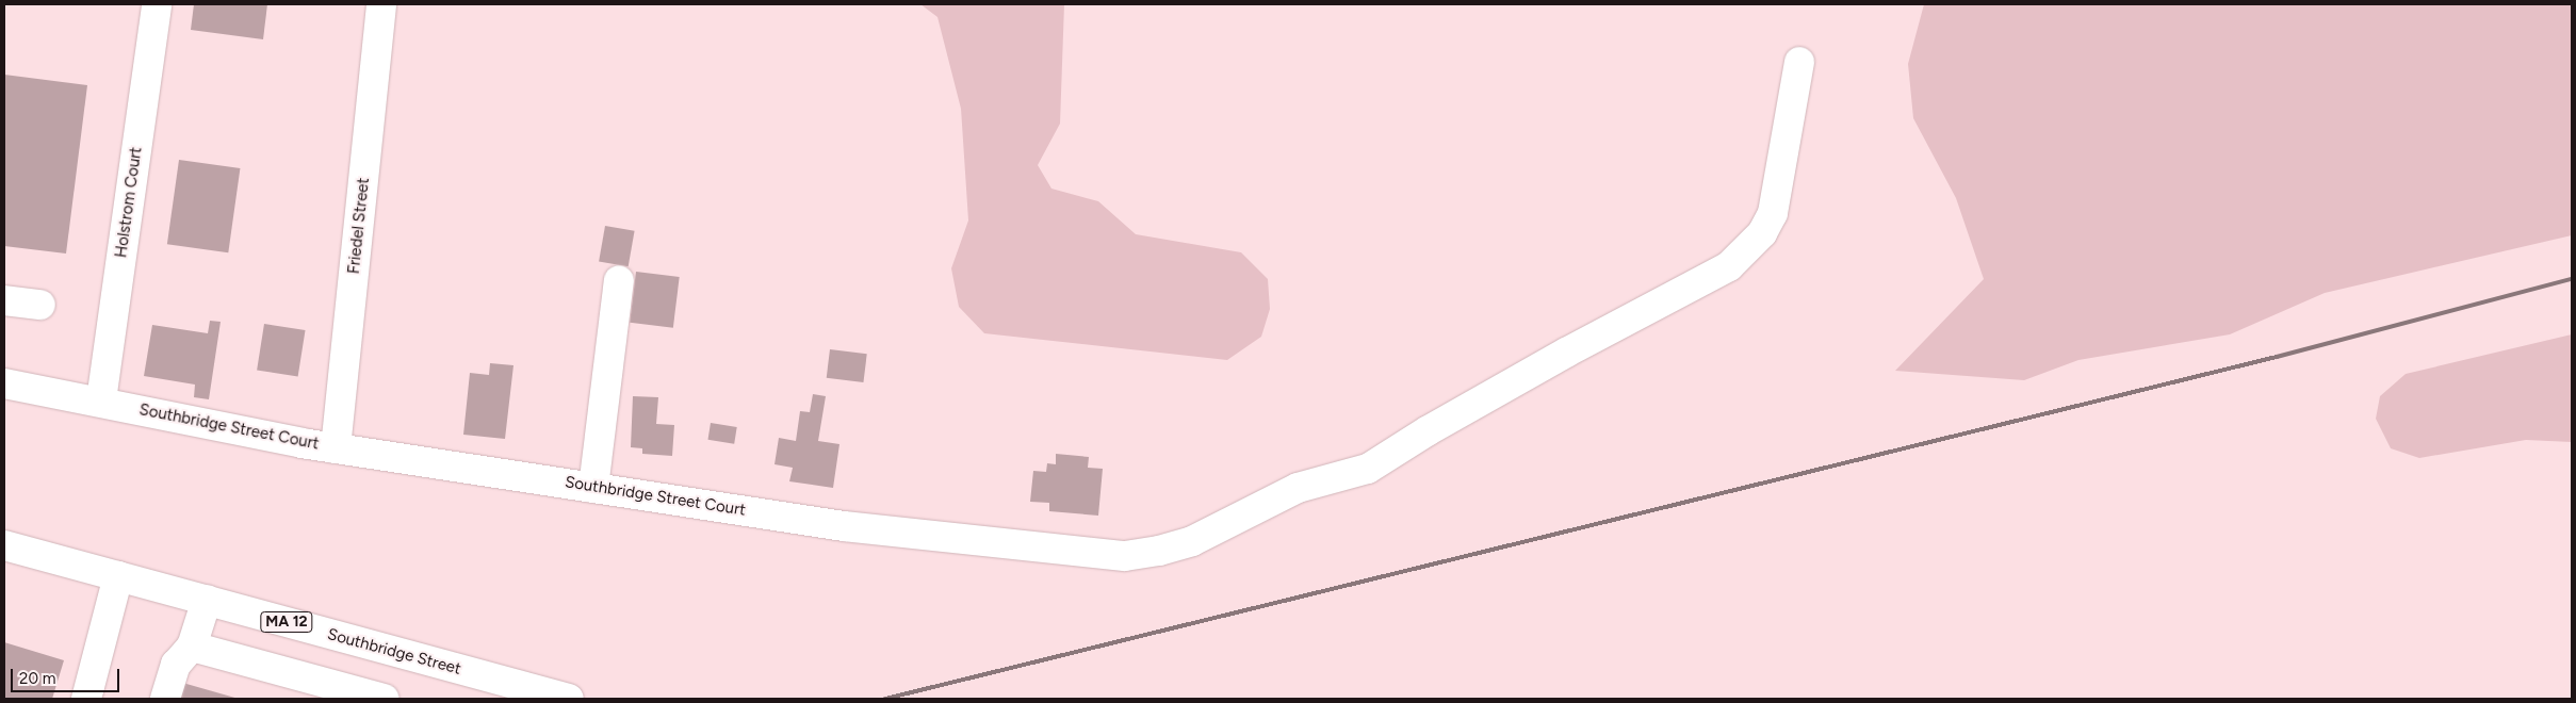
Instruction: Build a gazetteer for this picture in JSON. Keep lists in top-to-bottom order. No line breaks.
{"streets":{"street":["Holstrom Court","Friedel Street","Southbridge Street Court","MA 12","Southbridge Street"]},"crossings":[["Holstrom Court","Southbridge Street Court"],["Friedel Street","Southbridge Street Court"]],"scale_bar":"20 m"}
